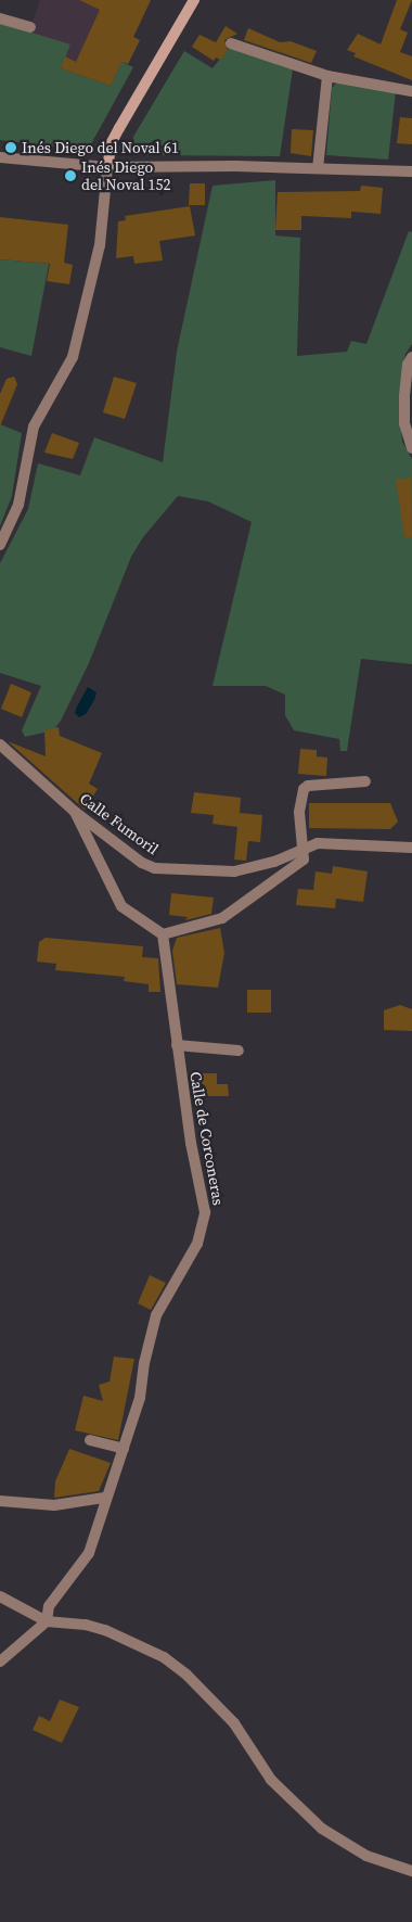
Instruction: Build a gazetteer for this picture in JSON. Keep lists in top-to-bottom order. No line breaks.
{"streets":{"street":["Calle Fumoril","Calle de Corconeras"]},"places":["Inés Diego del Noval 61","Inés Diego del Noval 152"]}
